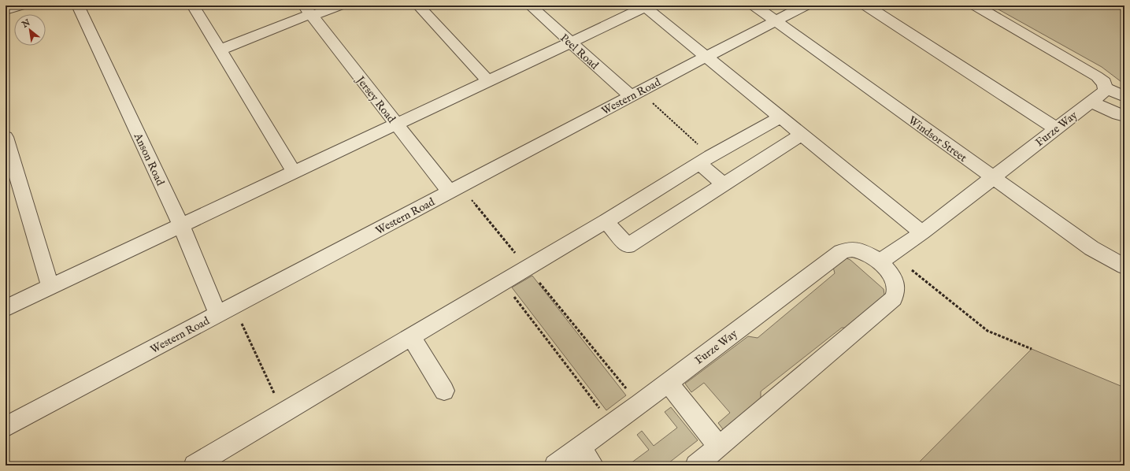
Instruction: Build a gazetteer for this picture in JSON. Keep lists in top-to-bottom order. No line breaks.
{"streets":{"street":["Peel Road","Western Road","Jersey Road","Furze Way","Windsor Street","Anson Road"]},"crossings":[["Peel Road","Western Road"],["Western Road","Jersey Road"],["Western Road","Windsor Street"],["Western Road","Anson Road"],["Furze Way","Windsor Street"]],"north":"top left"}
